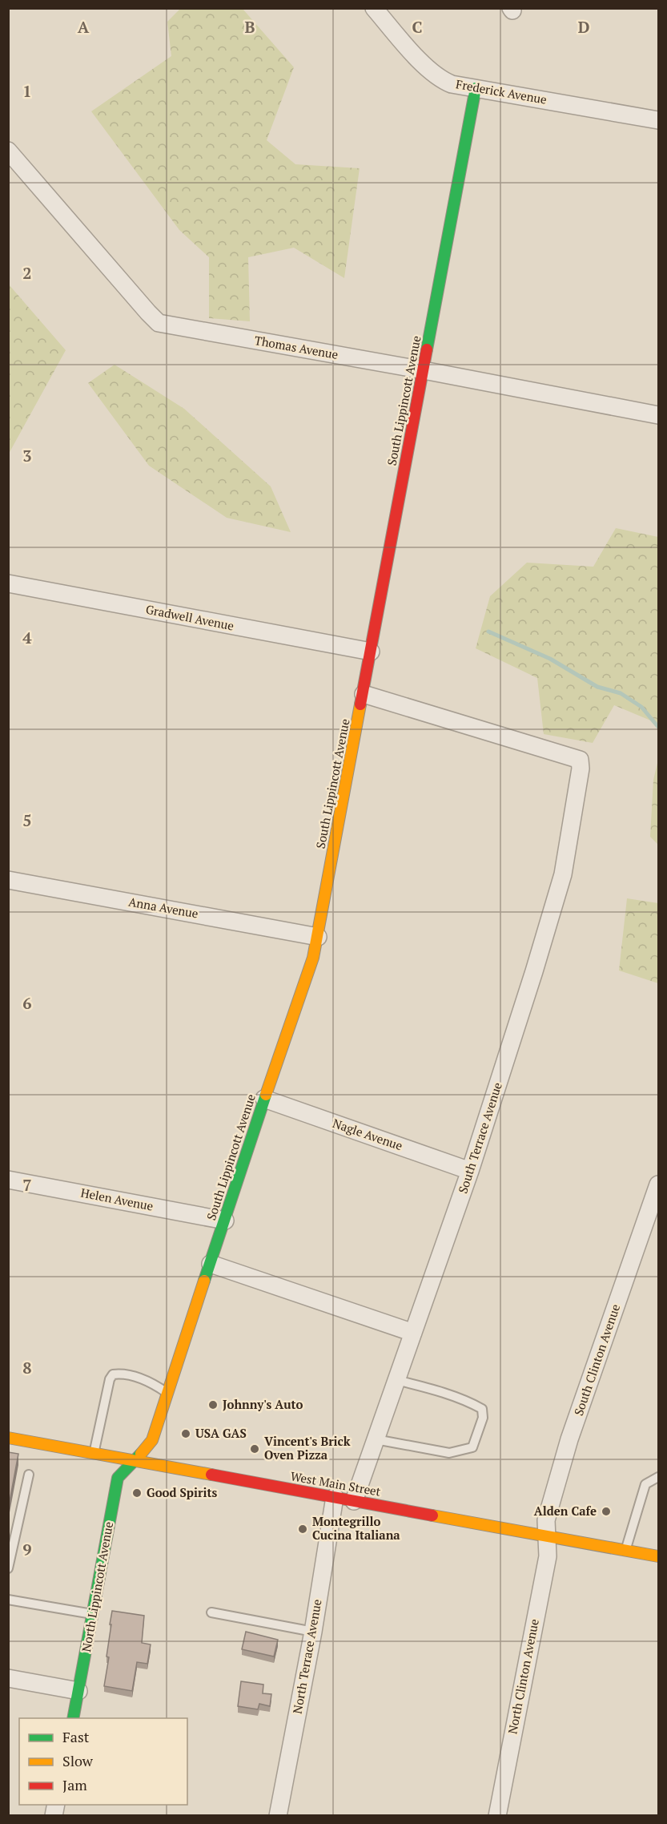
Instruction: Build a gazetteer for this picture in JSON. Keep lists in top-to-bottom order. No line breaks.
{"streets":{"street":["Frederick Avenue","Thomas Avenue","South Lippincott Avenue","Gradwell Avenue","Anna Avenue","Nagle Avenue","South Terrace Avenue","Helen Avenue","South Clinton Avenue","West Main Street","North Lippincott Avenue","North Terrace Avenue","North Clinton Avenue"]},"crossings":[["Frederick Avenue","South Lippincott Avenue"],["Thomas Avenue","South Lippincott Avenue"],["South Lippincott Avenue","Gradwell Avenue"],["South Lippincott Avenue","Anna Avenue"],["South Lippincott Avenue","Nagle Avenue"],["South Lippincott Avenue","South Terrace Avenue"],["South Lippincott Avenue","Helen Avenue"],["South Lippincott Avenue","West Main Street"],["South Lippincott Avenue","North Lippincott Avenue"],["Nagle Avenue","South Terrace Avenue"],["South Terrace Avenue","West Main Street"],["South Clinton Avenue","West Main Street"],["South Clinton Avenue","North Clinton Avenue"],["West Main Street","North Lippincott Avenue"],["West Main Street","North Terrace Avenue"],["West Main Street","North Clinton Avenue"]],"places":["Johnny's Auto","USA GAS","Vincent's Brick Oven Pizza","Good Spirits","Alden Cafe","Montegrillo Cucina Italiana"],"legend":["Fast","Slow","Jam"],"grid":{"columns":["A","B","C","D"],"rows":["1","2","3","4","5","6","7","8","9"]}}
